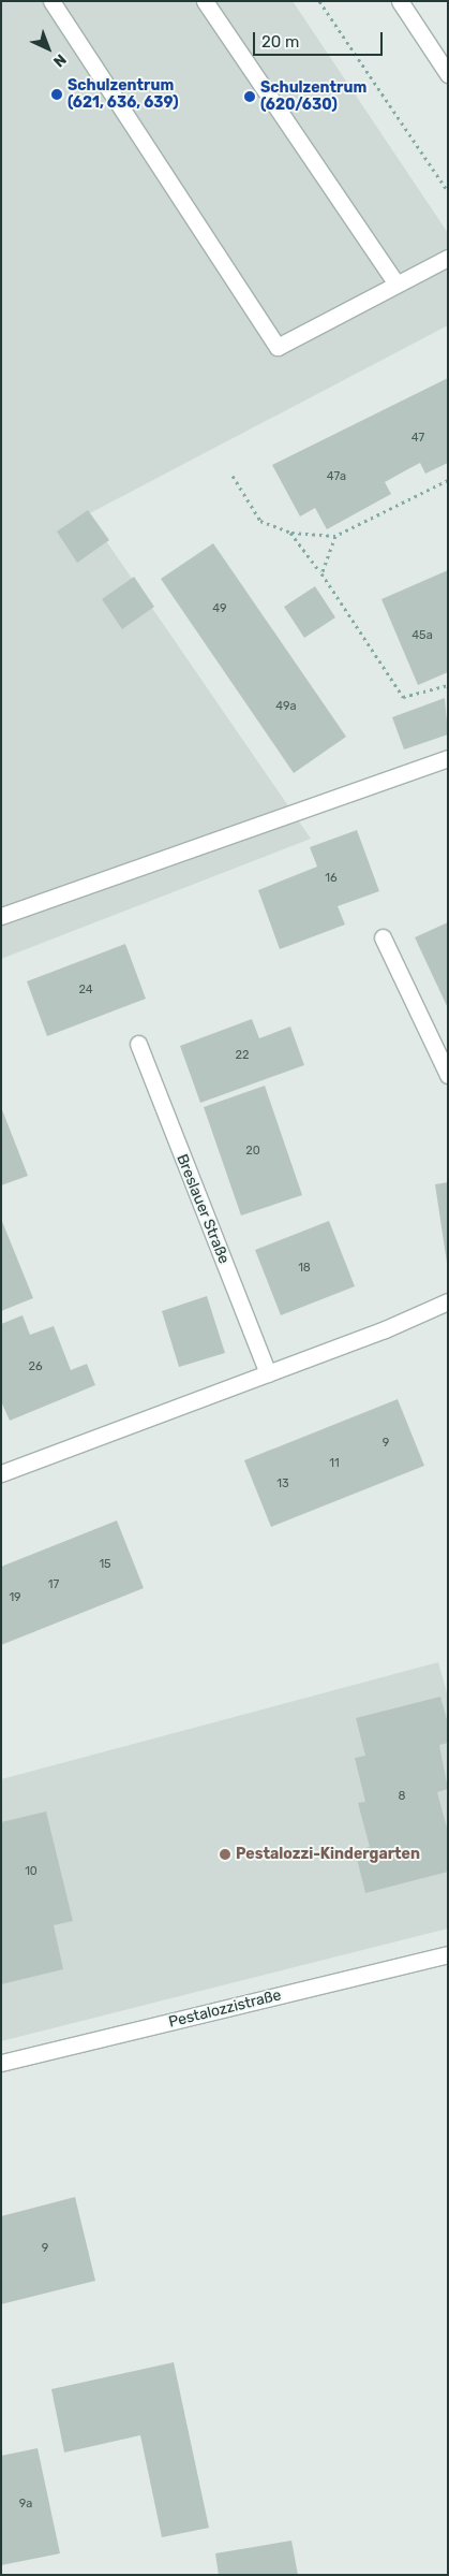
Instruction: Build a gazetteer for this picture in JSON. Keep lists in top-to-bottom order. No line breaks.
{"streets":{"street":["Breslauer Straße","Pestalozzistraße"]},"places":["Schulzentrum (621, 636, 639)","Schulzentrum (620/630)","Pestalozzi-Kindergarten"],"house_numbers":["47","47a","49","45a","49a","16","24","22","20","18","26","9","11","13","15","17","19","8","10","9","9a"],"scale_bar":"20 m","north":"bottom right"}
